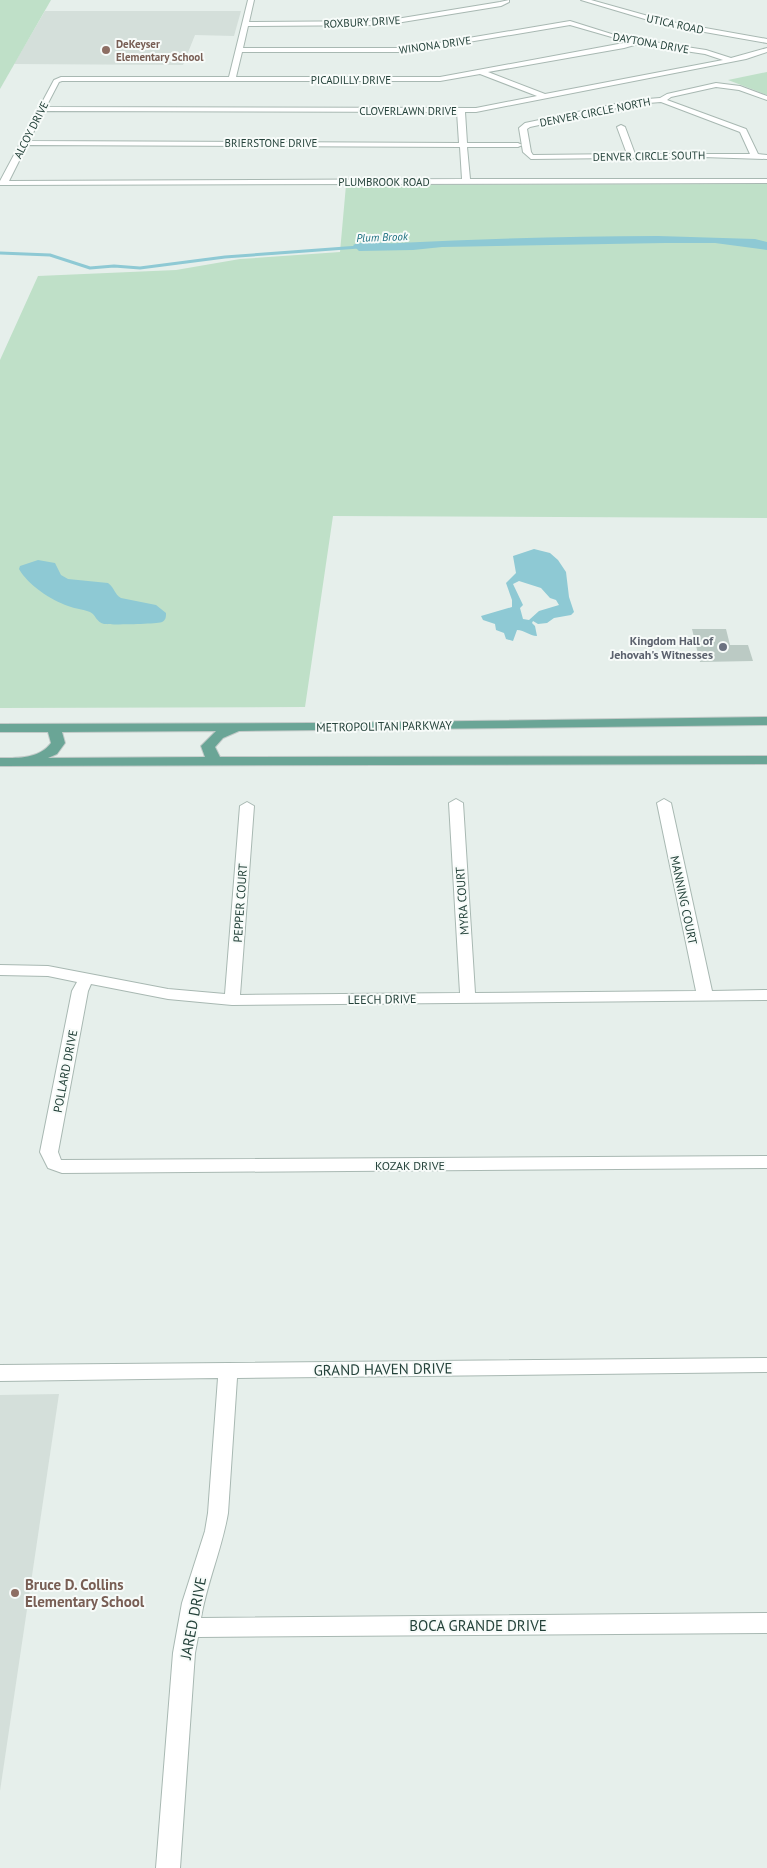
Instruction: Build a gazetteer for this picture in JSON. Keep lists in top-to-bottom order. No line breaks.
{"streets":{"main road":["METROPOLITAN PARKWAY"],"street":["ROXBURY DRIVE","UTICA ROAD","DAYTONA DRIVE","WINONA DRIVE","PICADILLY DRIVE","CLOVERLAWN DRIVE","DENVER CIRCLE NORTH","ALCOY DRIVE","BRIERSTONE DRIVE","DENVER CIRCLE SOUTH","PLUMBROOK ROAD","MANNING COURT","MYRA COURT","PEPPER COURT","LEECH DRIVE","POLLARD DRIVE","KOZAK DRIVE","GRAND HAVEN DRIVE","JARED DRIVE","BOCA GRANDE DRIVE"]},"crossings":[["DAYTONA DRIVE","WINONA DRIVE"],["DAYTONA DRIVE","PICADILLY DRIVE"],["DAYTONA DRIVE","CLOVERLAWN DRIVE"],["PICADILLY DRIVE","ALCOY DRIVE"],["CLOVERLAWN DRIVE","ALCOY DRIVE"],["DENVER CIRCLE NORTH","DENVER CIRCLE SOUTH"],["ALCOY DRIVE","BRIERSTONE DRIVE"],["ALCOY DRIVE","PLUMBROOK ROAD"],["MANNING COURT","LEECH DRIVE"],["MYRA COURT","LEECH DRIVE"],["PEPPER COURT","LEECH DRIVE"],["LEECH DRIVE","POLLARD DRIVE"],["POLLARD DRIVE","KOZAK DRIVE"],["GRAND HAVEN DRIVE","JARED DRIVE"],["JARED DRIVE","BOCA GRANDE DRIVE"]],"water":["Plum Brook"],"places":["DeKeyser Elementary School","Kingdom Hall of Jehovah's Witnesses","Bruce D. Collins Elementary School"]}
